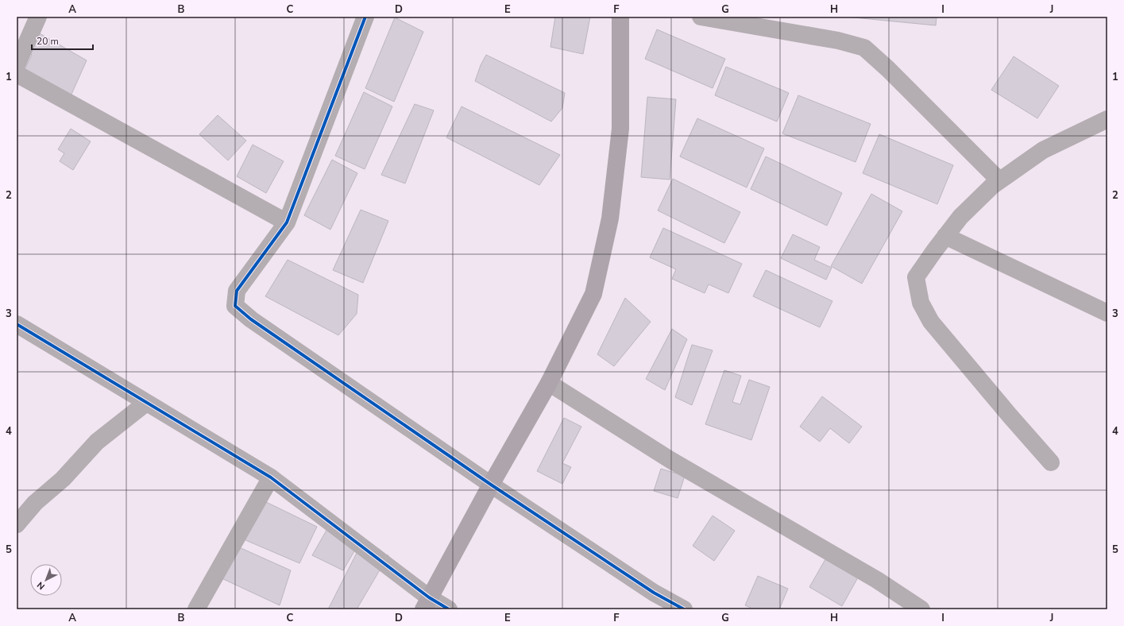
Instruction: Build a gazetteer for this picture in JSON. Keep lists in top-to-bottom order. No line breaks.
{"scale_bar":"20 m","north":"bottom left","grid":{"columns":["A","B","C","D","E","F","G","H","I","J"],"rows":["1","2","3","4","5"]}}
